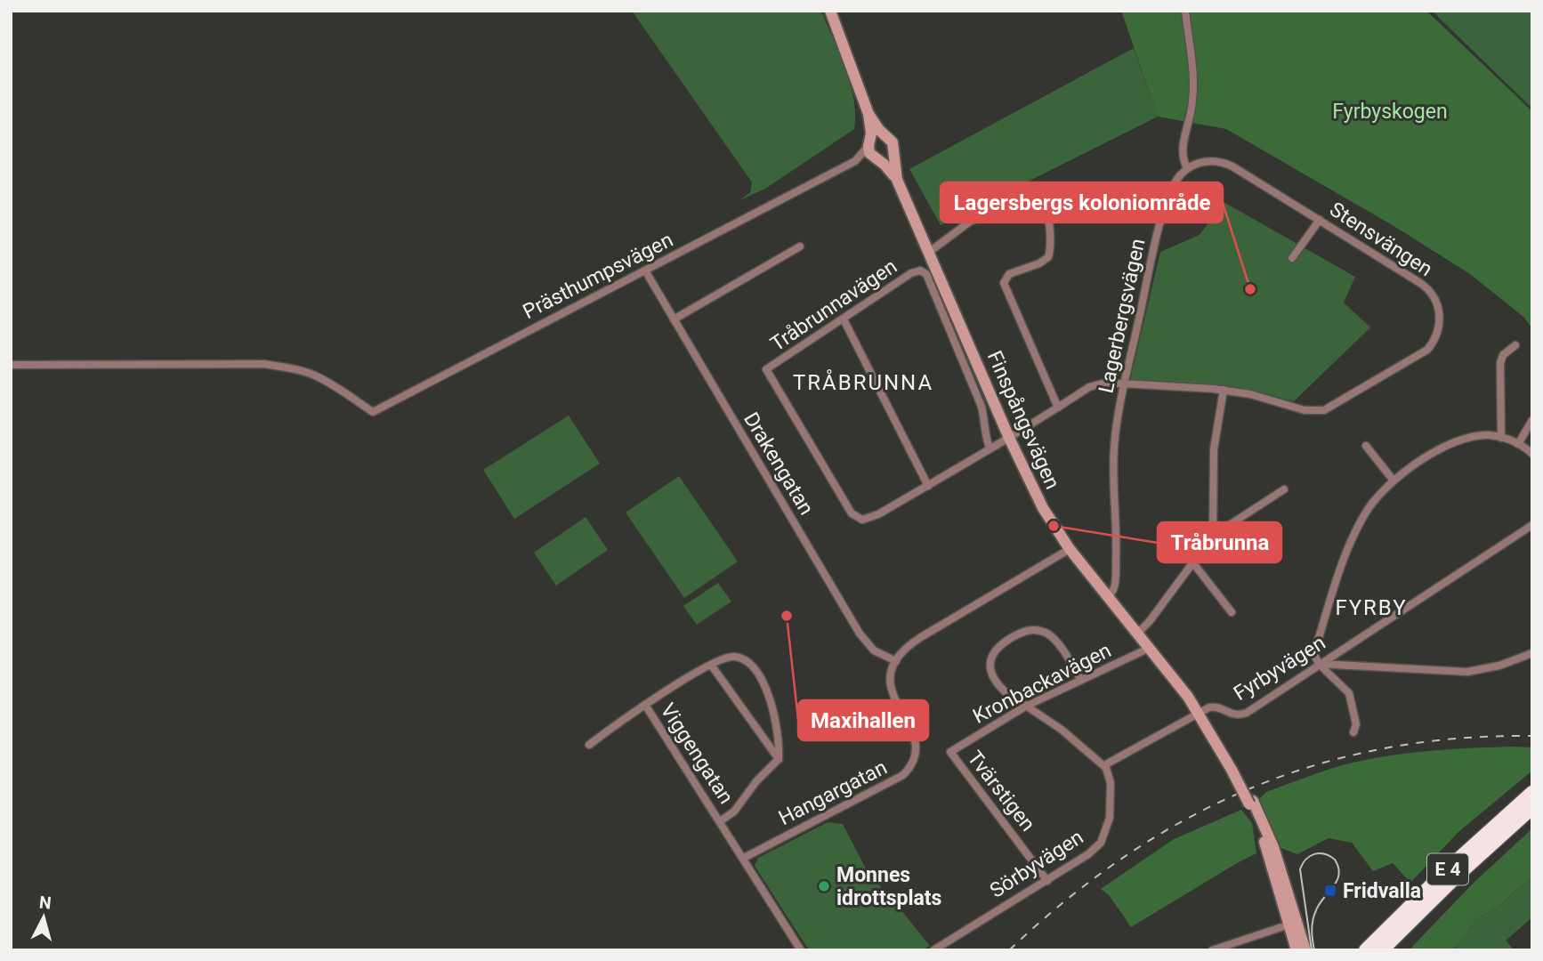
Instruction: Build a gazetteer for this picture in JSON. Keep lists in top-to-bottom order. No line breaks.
{"streets":{"highway":["E 4"],"main road":["Finspångsvägen"],"street":["Stensvängen","Prästhumpsvägen","Tråbrunnavägen","Lagerbergsvägen","Drakengatan","Fyrbyvägen","Kronbackavägen","Viggengatan","Tvärstigen","Hangargatan","Sörbyvägen"]},"crossings":[["Stensvängen","Tråbrunnavägen"],["Stensvängen","Lagerbergsvägen"],["Stensvängen","Finspångsvägen"],["Prästhumpsvägen","Finspångsvägen"],["Prästhumpsvägen","Drakengatan"],["Lagerbergsvägen","Finspångsvägen"],["Finspångsvägen","Fyrbyvägen"],["Finspångsvägen","Kronbackavägen"],["Drakengatan","Hangargatan"],["Kronbackavägen","Tvärstigen"],["Viggengatan","Hangargatan"],["Tvärstigen","Sörbyvägen"]],"districts":["TRÅBRUNNA","FYRBY"],"parks":["Fyrbyskogen"],"places":{"other":["Lagersbergs koloniområde","Tråbrunna","Maxihallen","Monnes idrottsplats"],"transit":["Fridvalla"]},"north":"top"}
